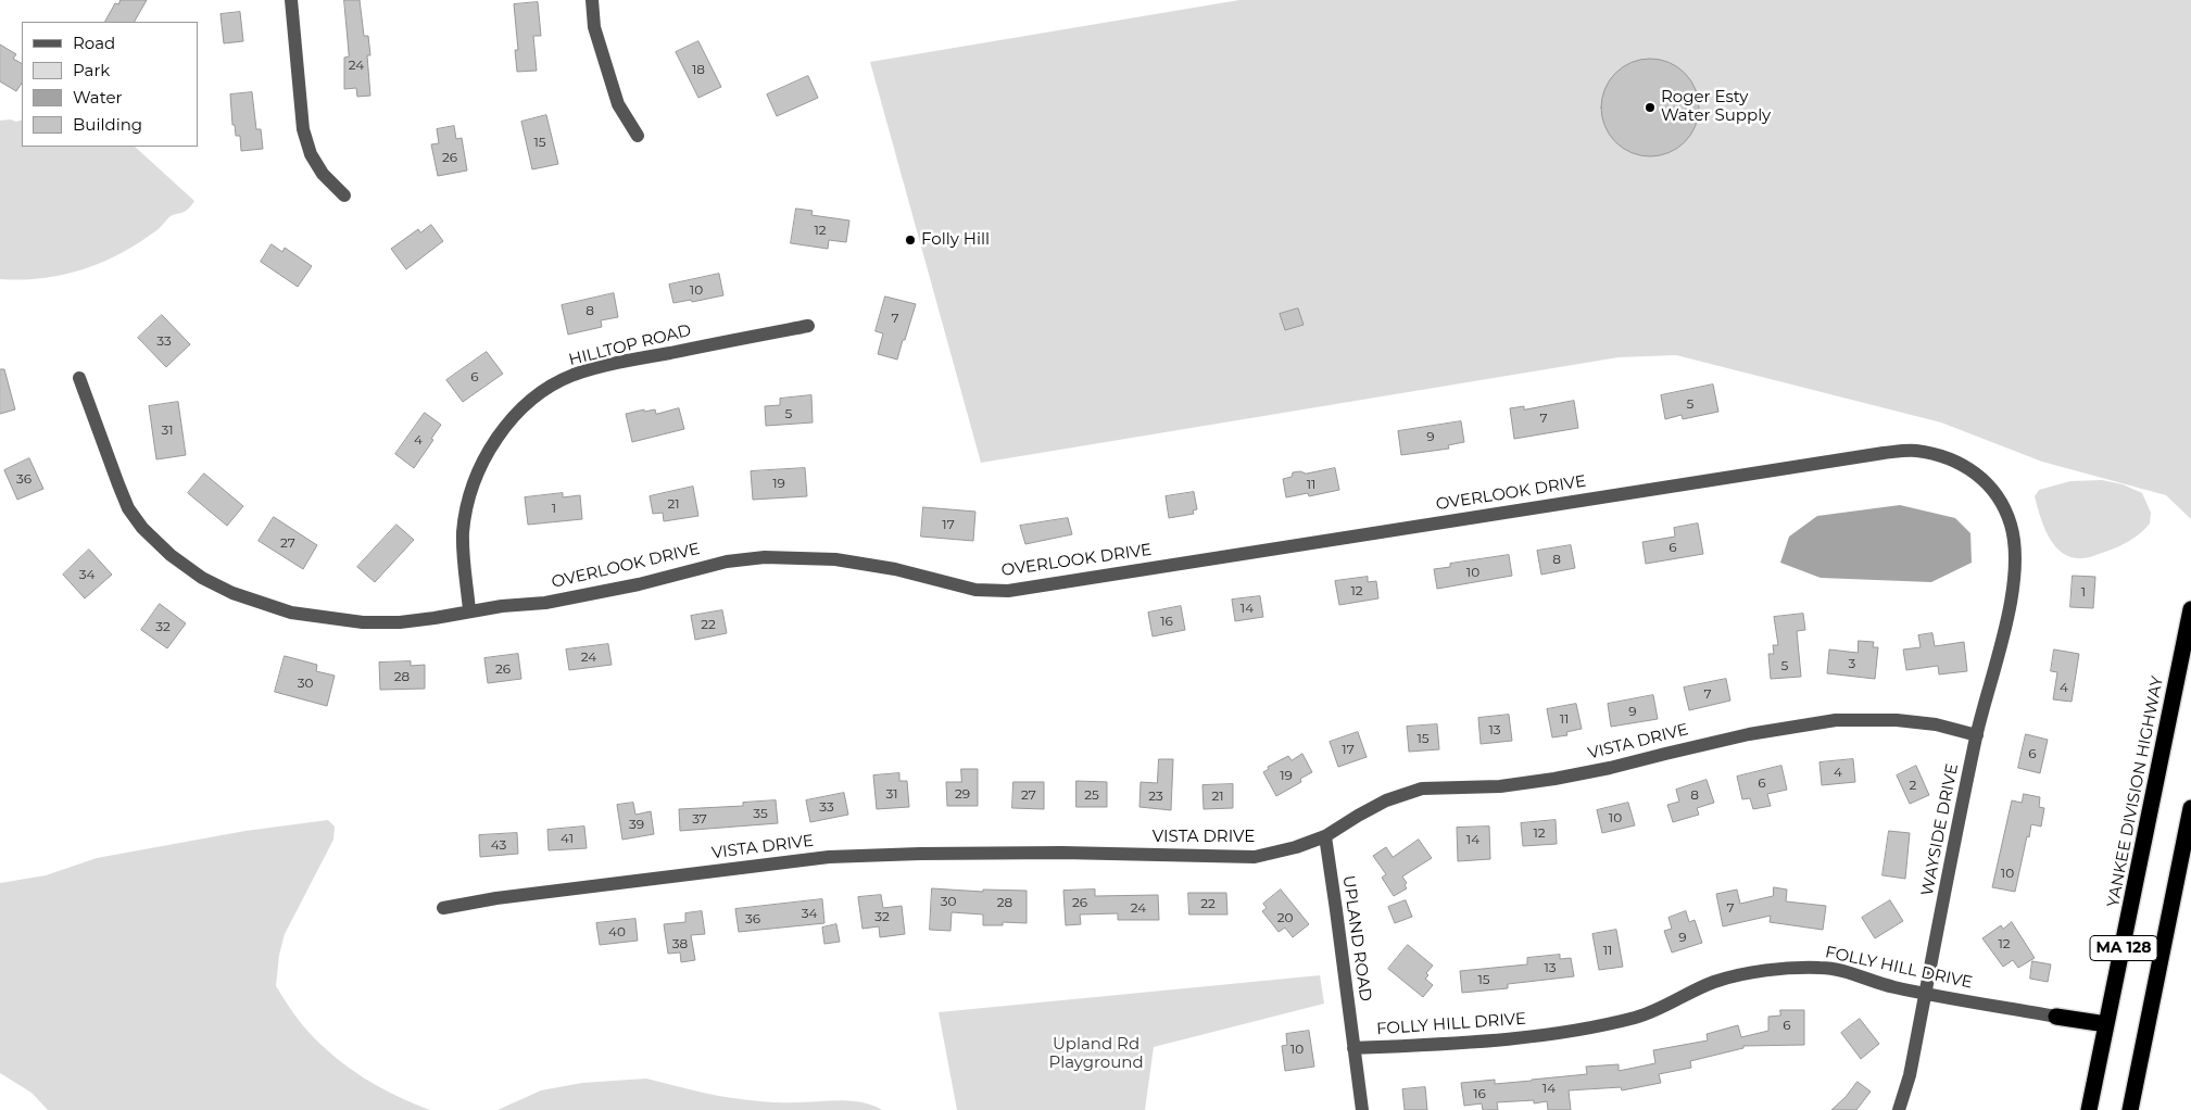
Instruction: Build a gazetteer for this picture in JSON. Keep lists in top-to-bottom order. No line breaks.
{"streets":{"highway":["YANKEE DIVISION HIGHWAY","MA 128"],"street":["HILLTOP ROAD","OVERLOOK DRIVE","VISTA DRIVE","WAYSIDE DRIVE","UPLAND ROAD","FOLLY HILL DRIVE"]},"crossings":[["HILLTOP ROAD","OVERLOOK DRIVE"],["OVERLOOK DRIVE","WAYSIDE DRIVE"],["VISTA DRIVE","WAYSIDE DRIVE"],["VISTA DRIVE","UPLAND ROAD"],["WAYSIDE DRIVE","FOLLY HILL DRIVE"],["UPLAND ROAD","FOLLY HILL DRIVE"]],"parks":["Upland Rd Playground"],"places":["Roger Esty Water Supply","Folly Hill"],"house_numbers":["24","18","15","26","12","10","8","7","33","6","5","5","7","31","9","4","36","19","11","21","1","17","27","6","8","10","34","12","1","14","16","22","32","24","3","5","26","28","30","4","7","9","11","13","15","17","6","4","19","6","2","31","29","27","25","8","23","21","33","35","10","37","39","12","41","14","43","10","30","28","26","22","24","7","34","32","20","36","40","9","38","12","11","13","15","6","10","14","16"],"legend":["Road","Park","Water","Building"]}
